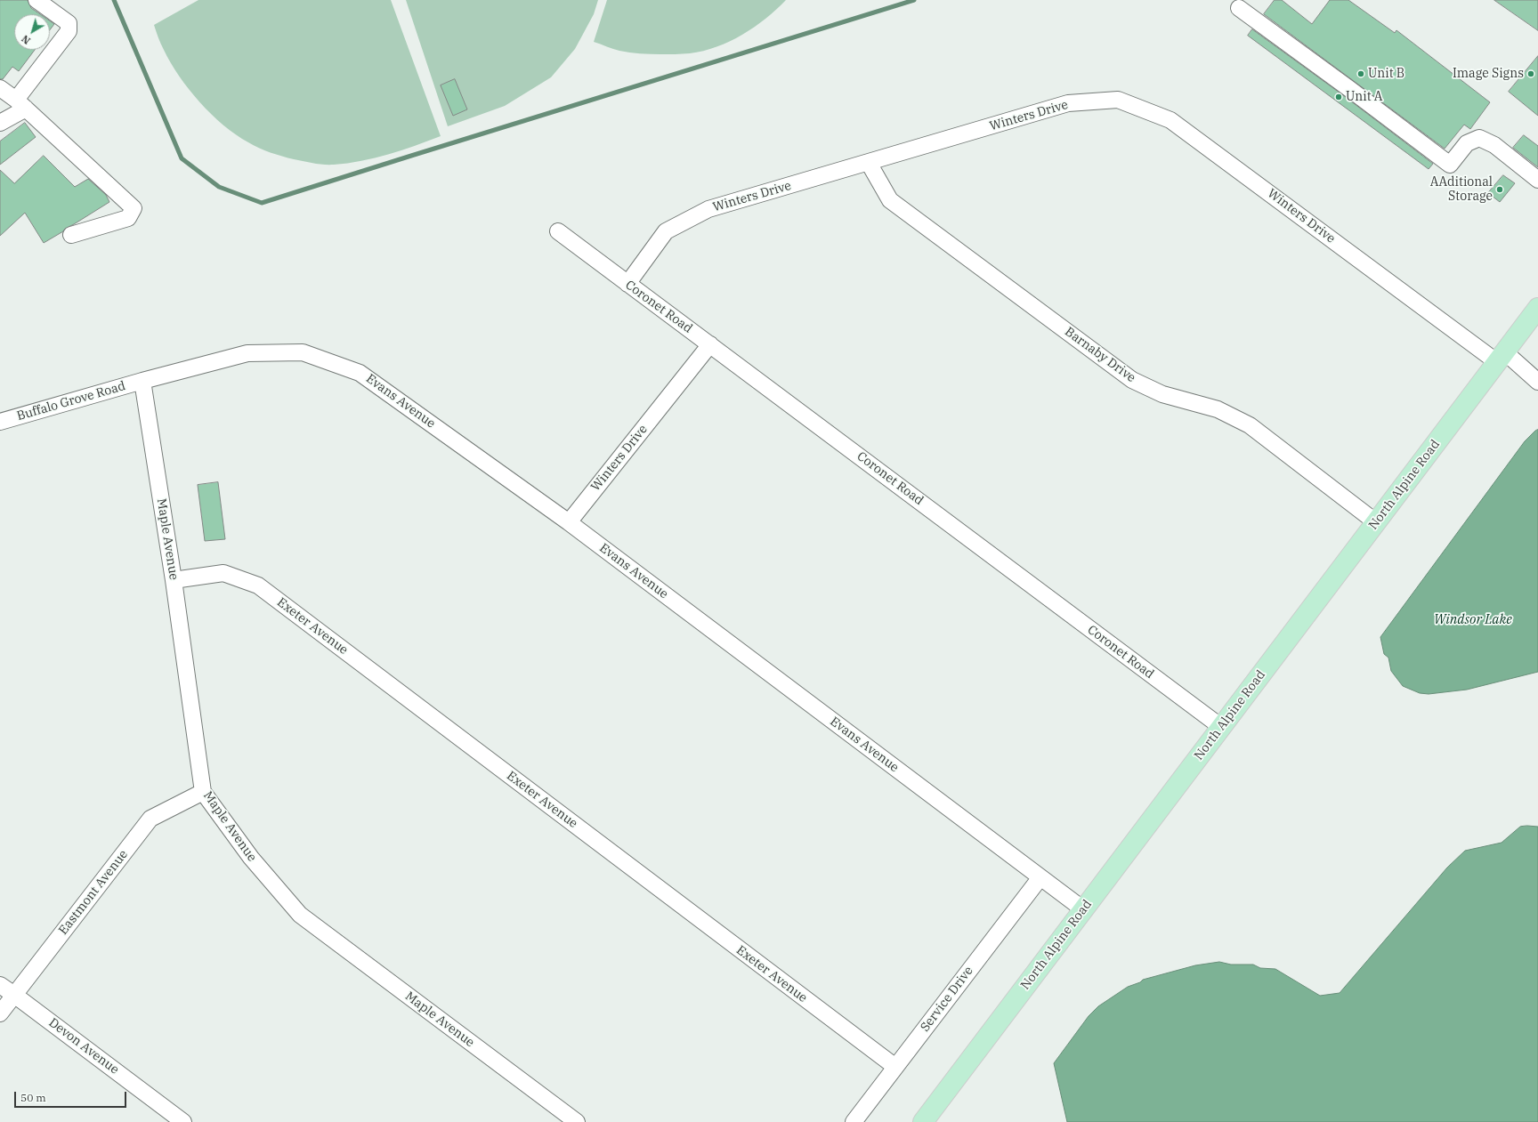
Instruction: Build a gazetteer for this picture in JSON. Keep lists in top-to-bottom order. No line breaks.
{"streets":{"main road":["North Alpine Road"],"street":["Winters Drive","Coronet Road","Barnaby Drive","Buffalo Grove Road","Evans Avenue","Maple Avenue","Exeter Avenue","Eastmont Avenue","Service Drive","Devon Avenue"]},"crossings":[["Winters Drive","Coronet Road"],["Winters Drive","Barnaby Drive"],["Winters Drive","Evans Avenue"],["Winters Drive","North Alpine Road"],["Coronet Road","North Alpine Road"],["Barnaby Drive","North Alpine Road"],["Buffalo Grove Road","Evans Avenue"],["Buffalo Grove Road","Maple Avenue"],["Evans Avenue","North Alpine Road"],["Evans Avenue","Maple Avenue"],["Evans Avenue","Service Drive"],["Maple Avenue","Exeter Avenue"],["Maple Avenue","Eastmont Avenue"],["Exeter Avenue","Service Drive"],["Eastmont Avenue","Devon Avenue"]],"water":["Windsor Lake"],"places":["Unit B","Image Signs","Unit A","AAditional Storage"],"scale_bar":"50 m","north":"bottom left"}
